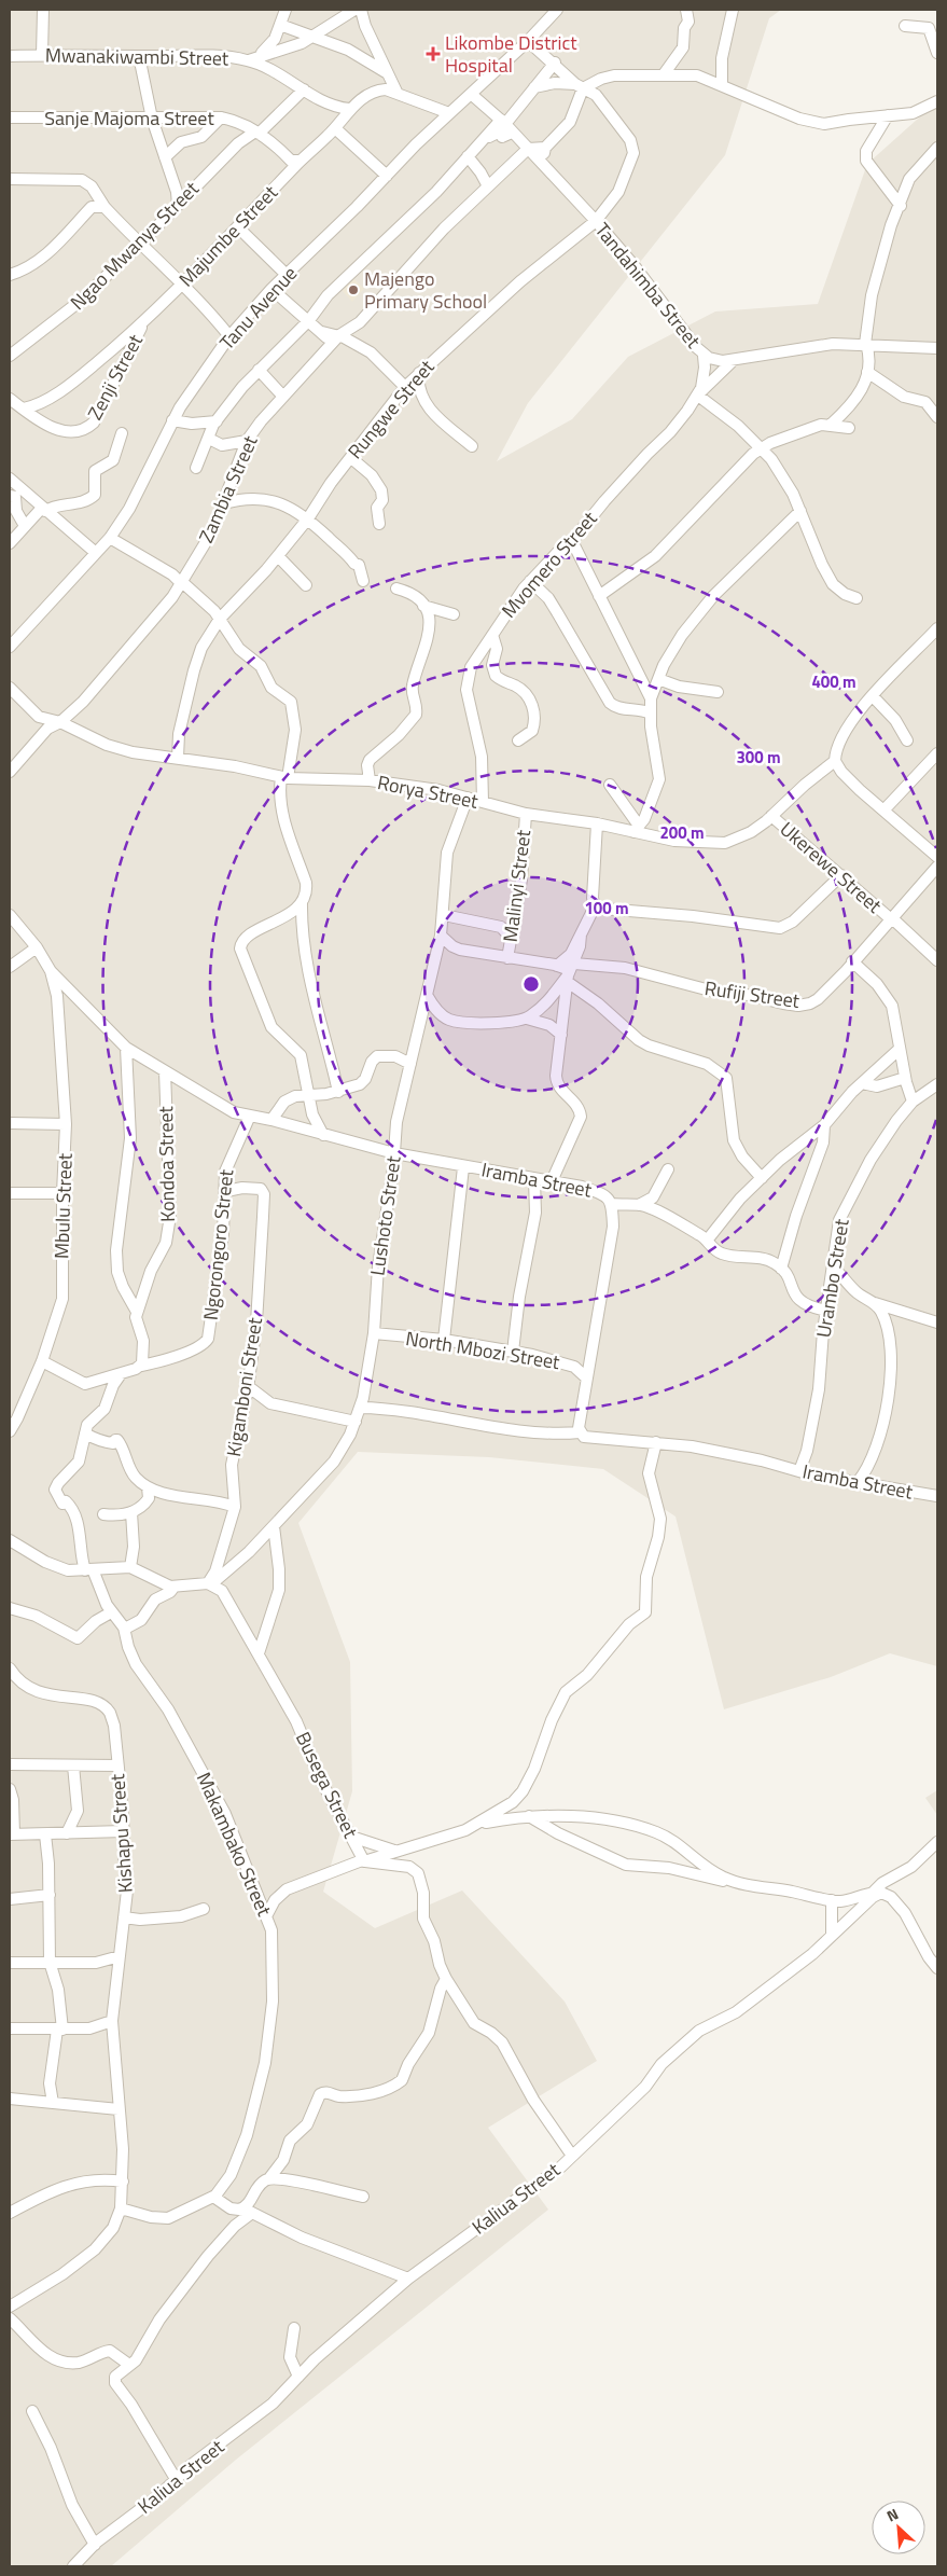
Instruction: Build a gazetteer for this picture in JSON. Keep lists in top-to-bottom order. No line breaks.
{"streets":{"street":["Mwanakiwambi Street","Sanje Majoma Street","Majumbe Street","Ngao Mwanya Street","Tandahimba Street","Tanu Avenue","Zenji Street","Rungwe Street","Zambia Street","Mvomero Street","Rorya Street","Ukerewe Street","Malinyi Street","Rufiji Street","Kondoa Street","Iramba Street","Mbulu Street","Lushoto Street","Ngorongoro Street","Urambo Street","North Mbozi Street","Kigamboni Street","Busega Street","Kishapu Street","Makambako Street","Kaliua Street"]},"crossings":[["Mwanakiwambi Street","Majumbe Street"],["Mwanakiwambi Street","Ngao Mwanya Street"],["Sanje Majoma Street","Majumbe Street"],["Sanje Majoma Street","Ngao Mwanya Street"],["Majumbe Street","Tanu Avenue"],["Majumbe Street","Zenji Street"],["Tandahimba Street","Tanu Avenue"],["Tandahimba Street","Rungwe Street"],["Tandahimba Street","Zambia Street"],["Tandahimba Street","Mvomero Street"],["Tanu Avenue","Rungwe Street"],["Rungwe Street","Rorya Street"],["Zambia Street","Rorya Street"],["Mvomero Street","Rorya Street"],["Rorya Street","Ukerewe Street"],["Rorya Street","Malinyi Street"],["Rorya Street","Lushoto Street"],["Ukerewe Street","Rufiji Street"],["Malinyi Street","Rufiji Street"],["Rufiji Street","Lushoto Street"],["Kondoa Street","Iramba Street"],["Kondoa Street","Ngorongoro Street"],["Iramba Street","Mbulu Street"],["Iramba Street","Lushoto Street"],["Iramba Street","Ngorongoro Street"],["Iramba Street","Urambo Street"],["Iramba Street","North Mbozi Street"],["Iramba Street","Busega Street"],["Lushoto Street","North Mbozi Street"],["Lushoto Street","Kigamboni Street"],["Lushoto Street","Busega Street"],["Ngorongoro Street","Kigamboni Street"],["Kigamboni Street","Busega Street"],["Kishapu Street","Makambako Street"]],"places":{"health":["Likombe District Hospital"],"other":["Majengo Primary School"]},"north":"top left","rings":["400 m","300 m","200 m","100 m"]}
